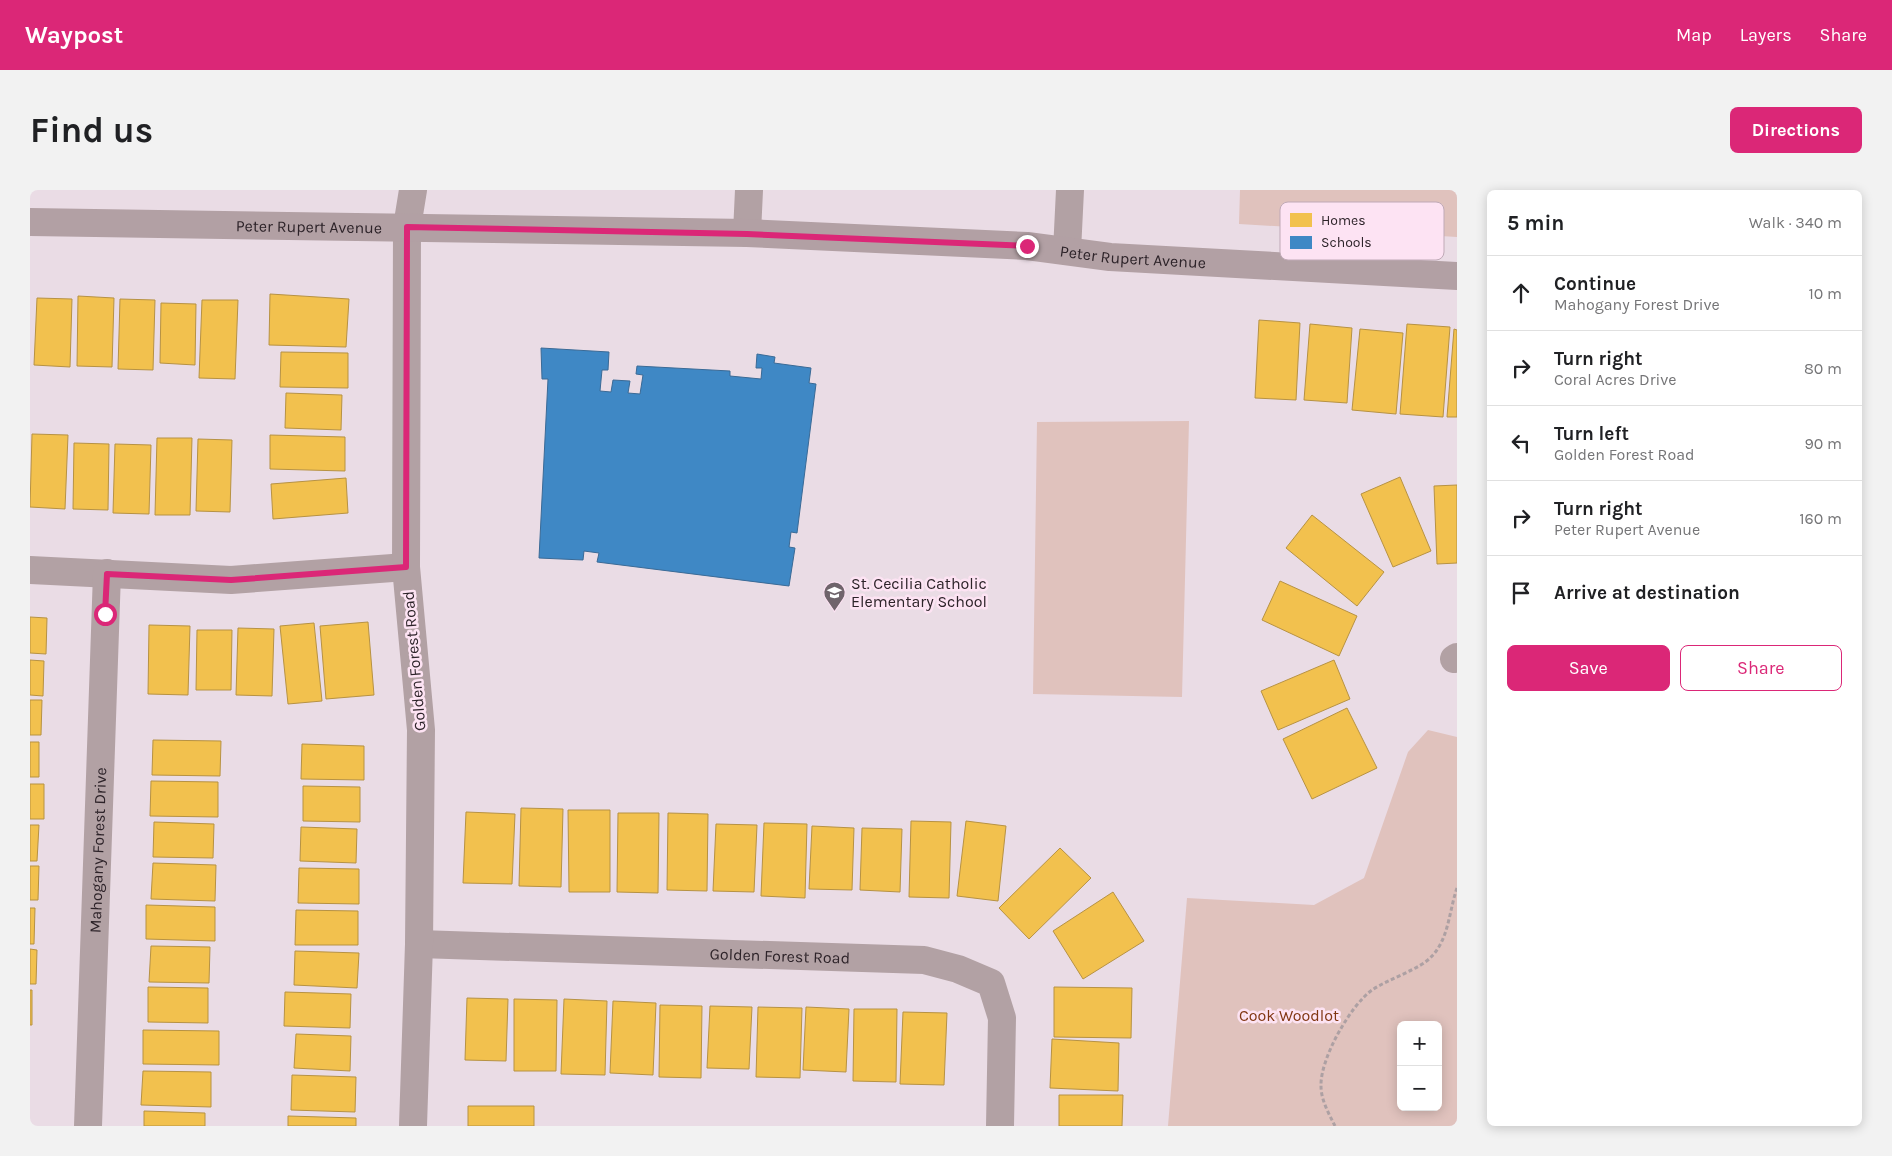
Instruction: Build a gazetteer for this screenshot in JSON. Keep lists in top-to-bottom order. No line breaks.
{"streets":{"street":["Peter Rupert Avenue","Golden Forest Road","Mahogany Forest Drive"]},"crossings":[["Peter Rupert Avenue","Golden Forest Road"]],"parks":["Cook Woodlot"],"places":{"school or university":["St. Cecilia Catholic Elementary School"]},"legend":["Homes","Schools"],"page":{"header":"Waypost","nav":["Map","Layers","Share"],"buttons":["Directions",["Save","Share"]],"title":"Find us","heading":["5 min","Walk · 340 m"],"list":[["Continue","Mahogany Forest Drive","10 m"],["Turn right","Coral Acres Drive","80 m"],["Turn left","Golden Forest Road","90 m"],["Turn right","Peter Rupert Avenue","160 m"],"Arrive at destination"],"map_buttons":["+","−"]}}
